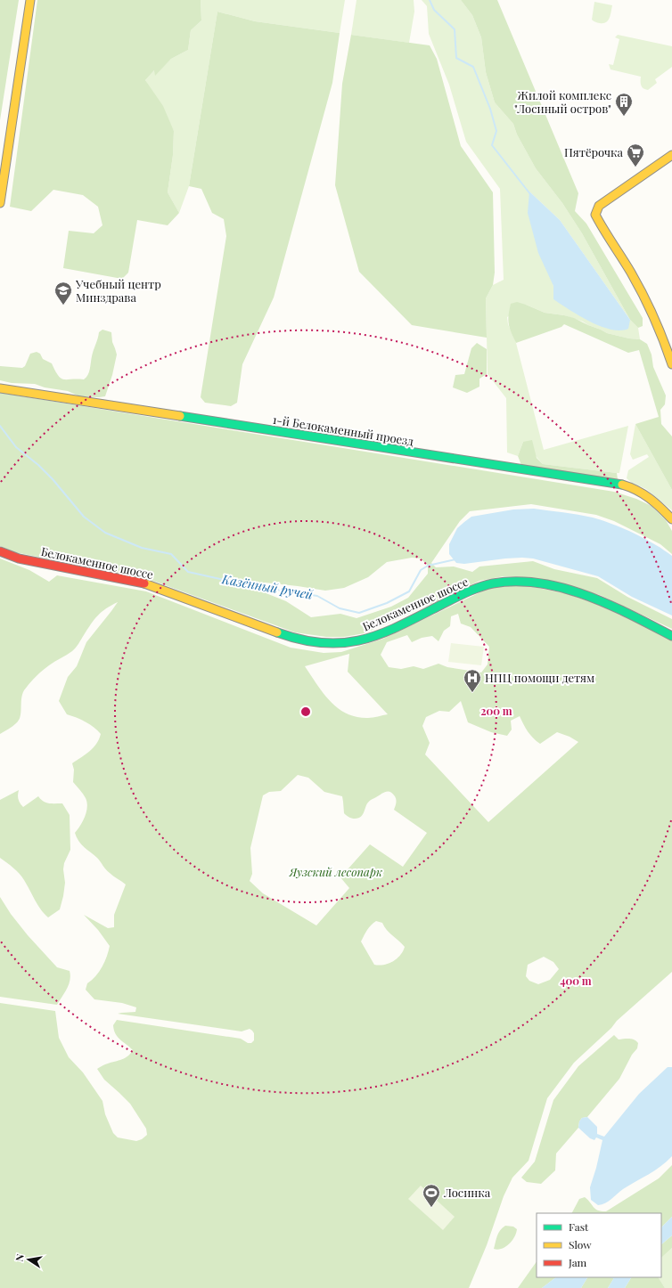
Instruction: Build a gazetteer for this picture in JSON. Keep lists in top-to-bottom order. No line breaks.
{"streets":{"street":["1-й Белокаменный проезд","Белокаменное шоссе"]},"water":["Казённый ручей"],"parks":["Яузский лесопарк"],"places":{"building":["Жилой комплекс \"Лосиный остров\""],"supermarket":["Пятёрочка"],"school or university":["Учебный центр Минздрава"],"hospital":["НПЦ помощи детям"],"sports":["Лосинка"]},"legend":["Fast","Slow","Jam"],"north":"left","rings":["200 m","400 m"]}
